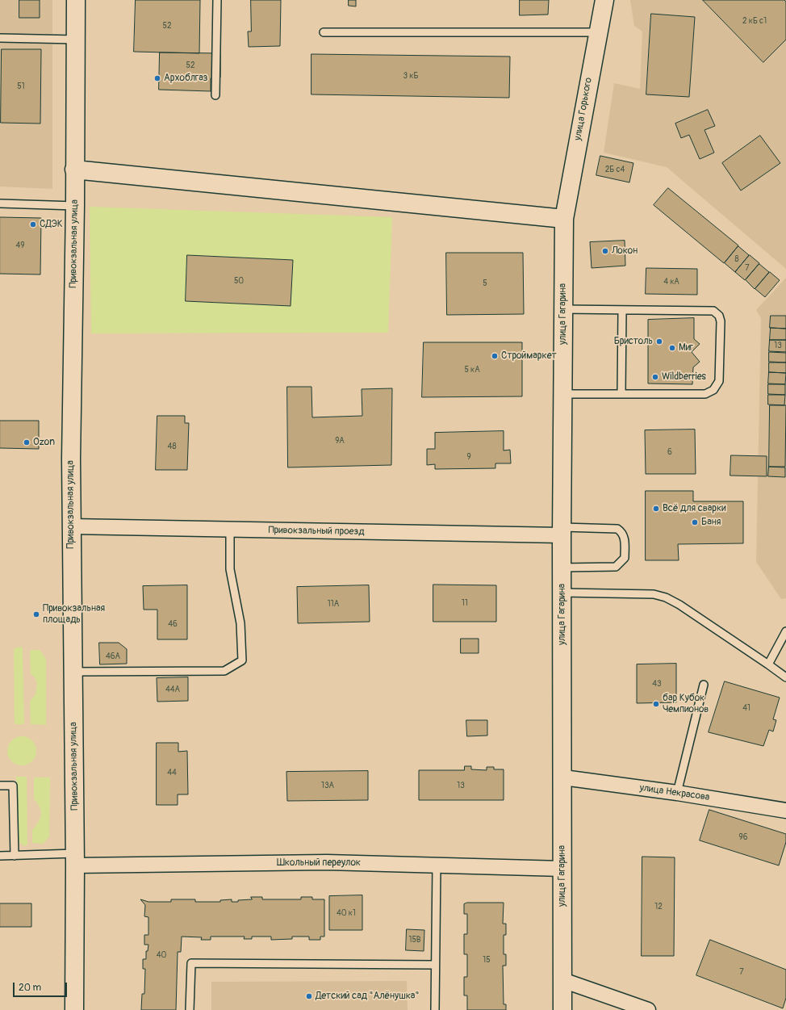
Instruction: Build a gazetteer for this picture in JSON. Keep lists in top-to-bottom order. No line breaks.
{"streets":{"street":["улица Горького","Привокзальная улица","улица Гагарина","Привокзальный проезд","улица Некрасова","Школьный переулок"]},"crossings":[["улица Горького","улица Гагарина"],["Привокзальная улица","Привокзальный проезд"],["Привокзальная улица","Школьный переулок"],["улица Гагарина","Привокзальный проезд"],["улица Гагарина","улица Некрасова"],["улица Гагарина","Школьный переулок"]],"places":["Архоблгаз","СДЭК","Локон","Бристоль","Миг","Строймаркет","Wildberries","Ozon","Всё для сварки","Баня","Привокзальная площадь","бар Кубок Чемпионов","Детский сад \"Алёнушка\""],"house_numbers":["2 кБ с1","52","52","3 кБ","51","2Б с4","49","8","7","50","4 кА","5","13","5 кА","9А","48","6","9","11","11А","46","46А","43","44А","41","44","13А","13","96","12","40 к1","15В","40","15","7"],"scale_bar":"20 m"}
